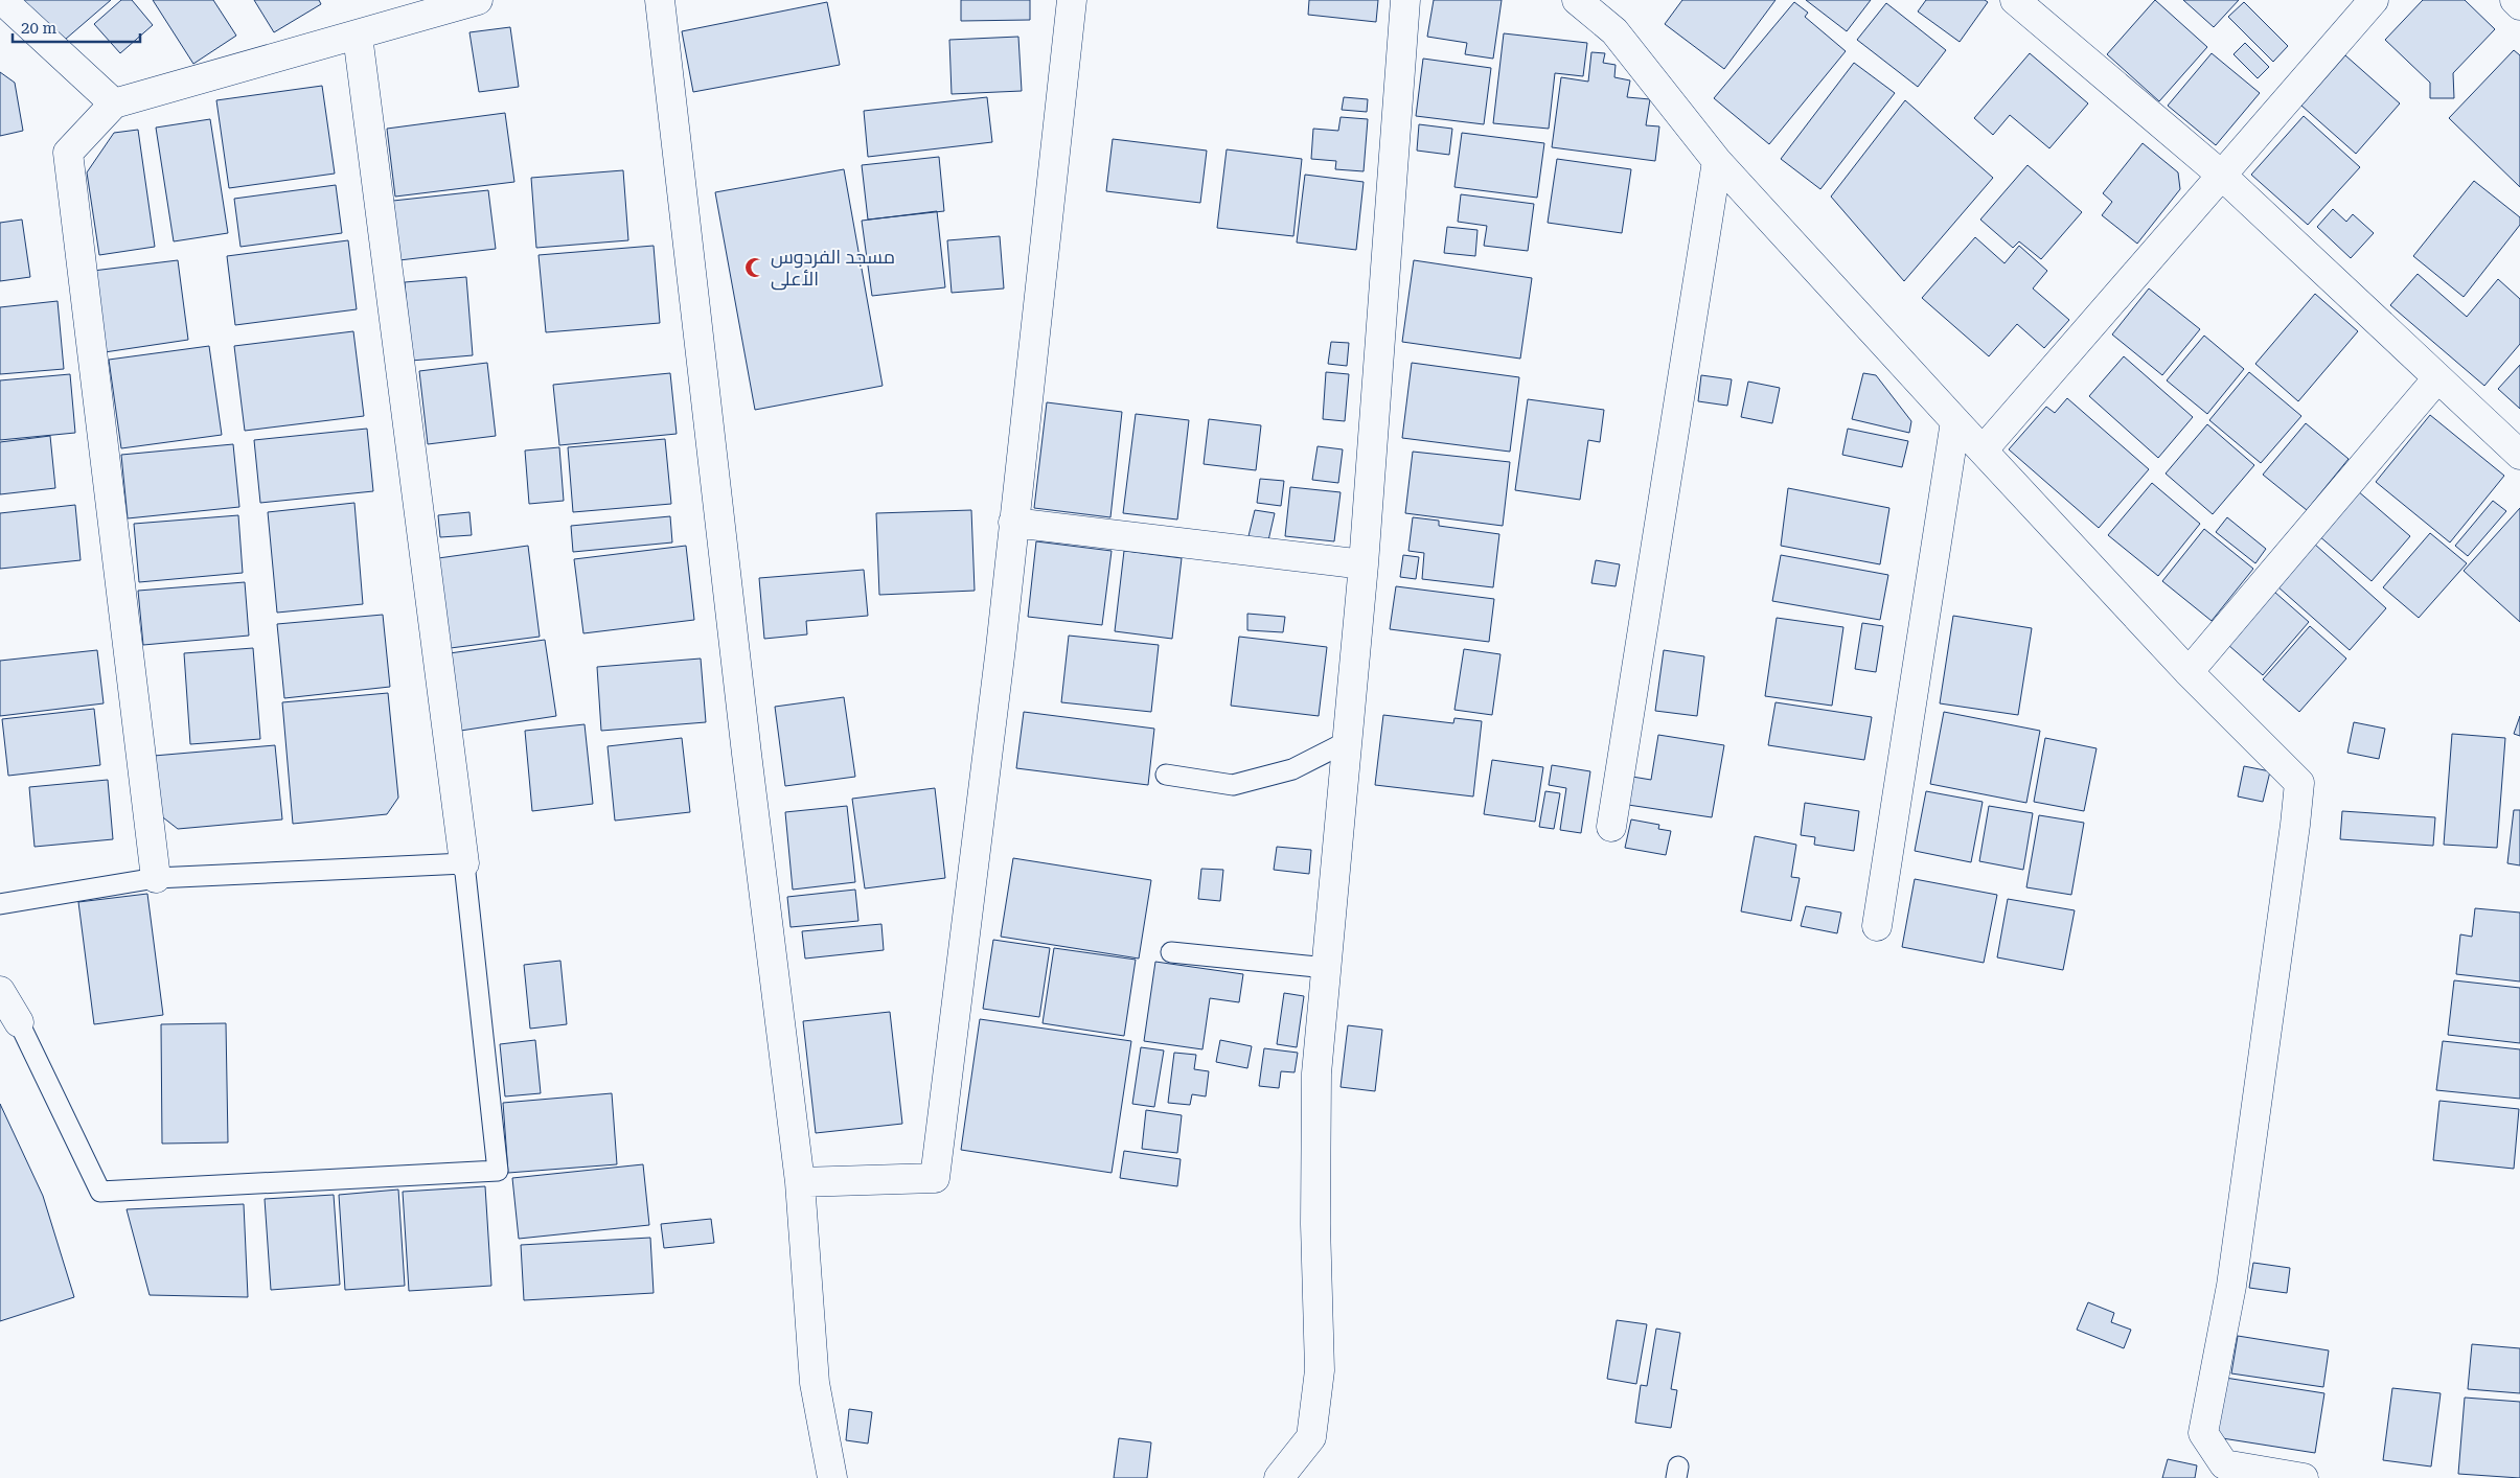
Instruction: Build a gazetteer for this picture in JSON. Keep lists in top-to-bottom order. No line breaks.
{"places":{"mosque":["مسجد الفردوس الأعلى"]},"scale_bar":"20 m"}
